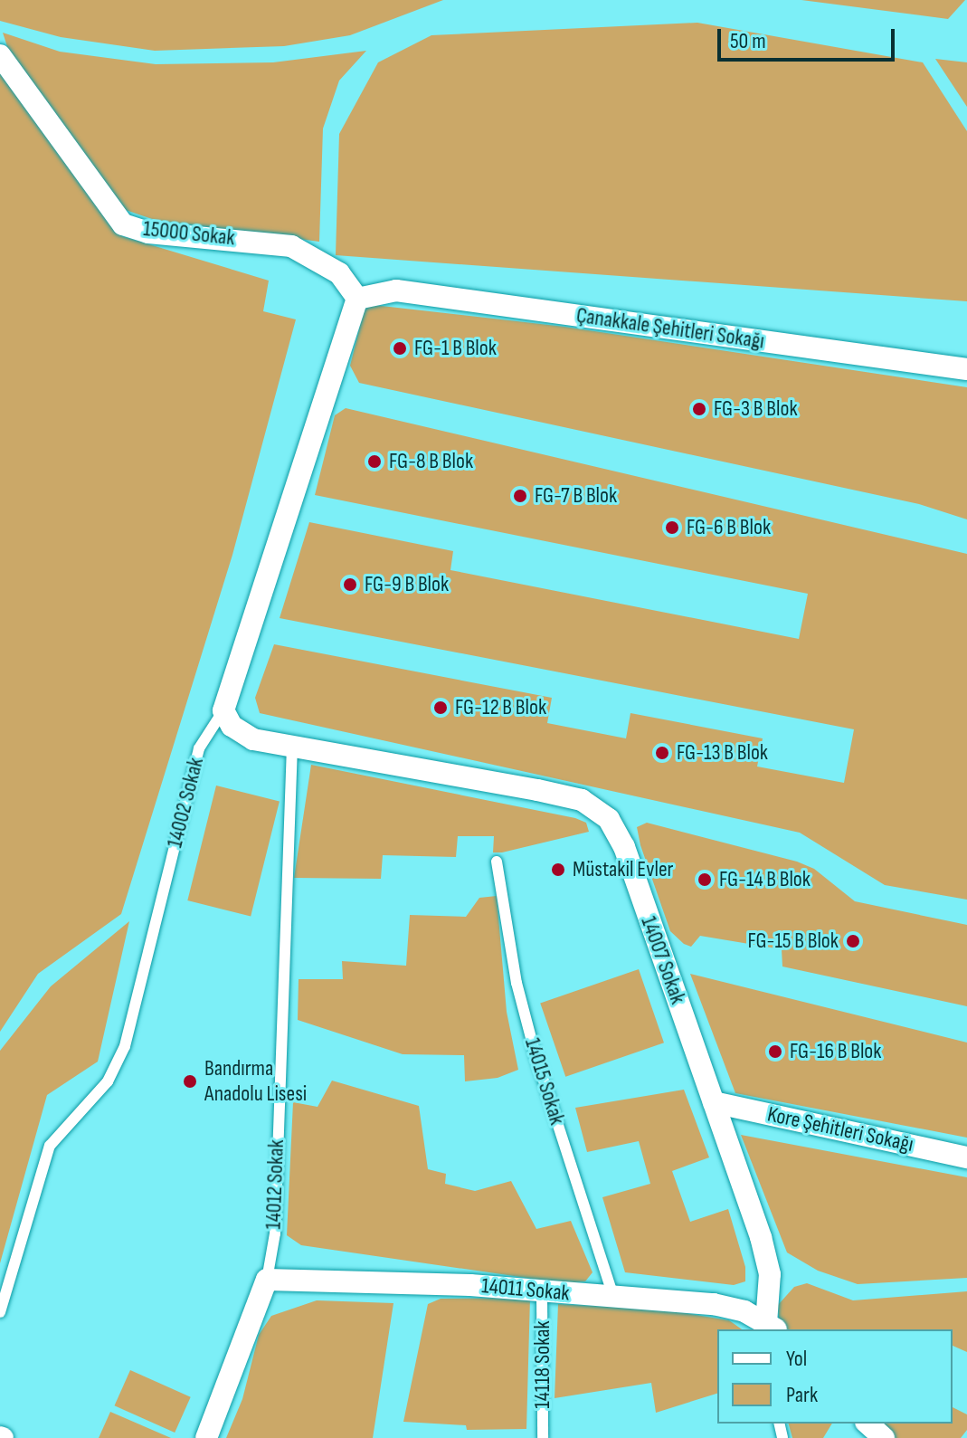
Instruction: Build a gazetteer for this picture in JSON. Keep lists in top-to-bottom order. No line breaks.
{"streets":{"street":["15000 Sokak","Çanakkale Şehitleri Sokağı","14002 Sokak","14007 Sokak","Kore Şehitleri Sokağı","14012 Sokak","14011 Sokak"],"lane":["14015 Sokak","14118 Sokak"]},"crossings":[["15000 Sokak","Çanakkale Şehitleri Sokağı"],["15000 Sokak","14002 Sokak"],["Çanakkale Şehitleri Sokağı","14002 Sokak"],["14002 Sokak","14007 Sokak"],["14007 Sokak","Kore Şehitleri Sokağı"],["14007 Sokak","14012 Sokak"],["14007 Sokak","14011 Sokak"],["14015 Sokak","14011 Sokak"],["14012 Sokak","14011 Sokak"],["14011 Sokak","14118 Sokak"]],"places":["FG-1 B Blok","FG-3 B Blok","FG-8 B Blok","FG-7 B Blok","FG-6 B Blok","FG-9 B Blok","FG-12 B Blok","FG-13 B Blok","Müstakil Evler","FG-14 B Blok","FG-15 B Blok","FG-16 B Blok","Bandırma Anadolu Lisesi"],"legend":["Yol","Park"],"scale_bar":"50 m"}
